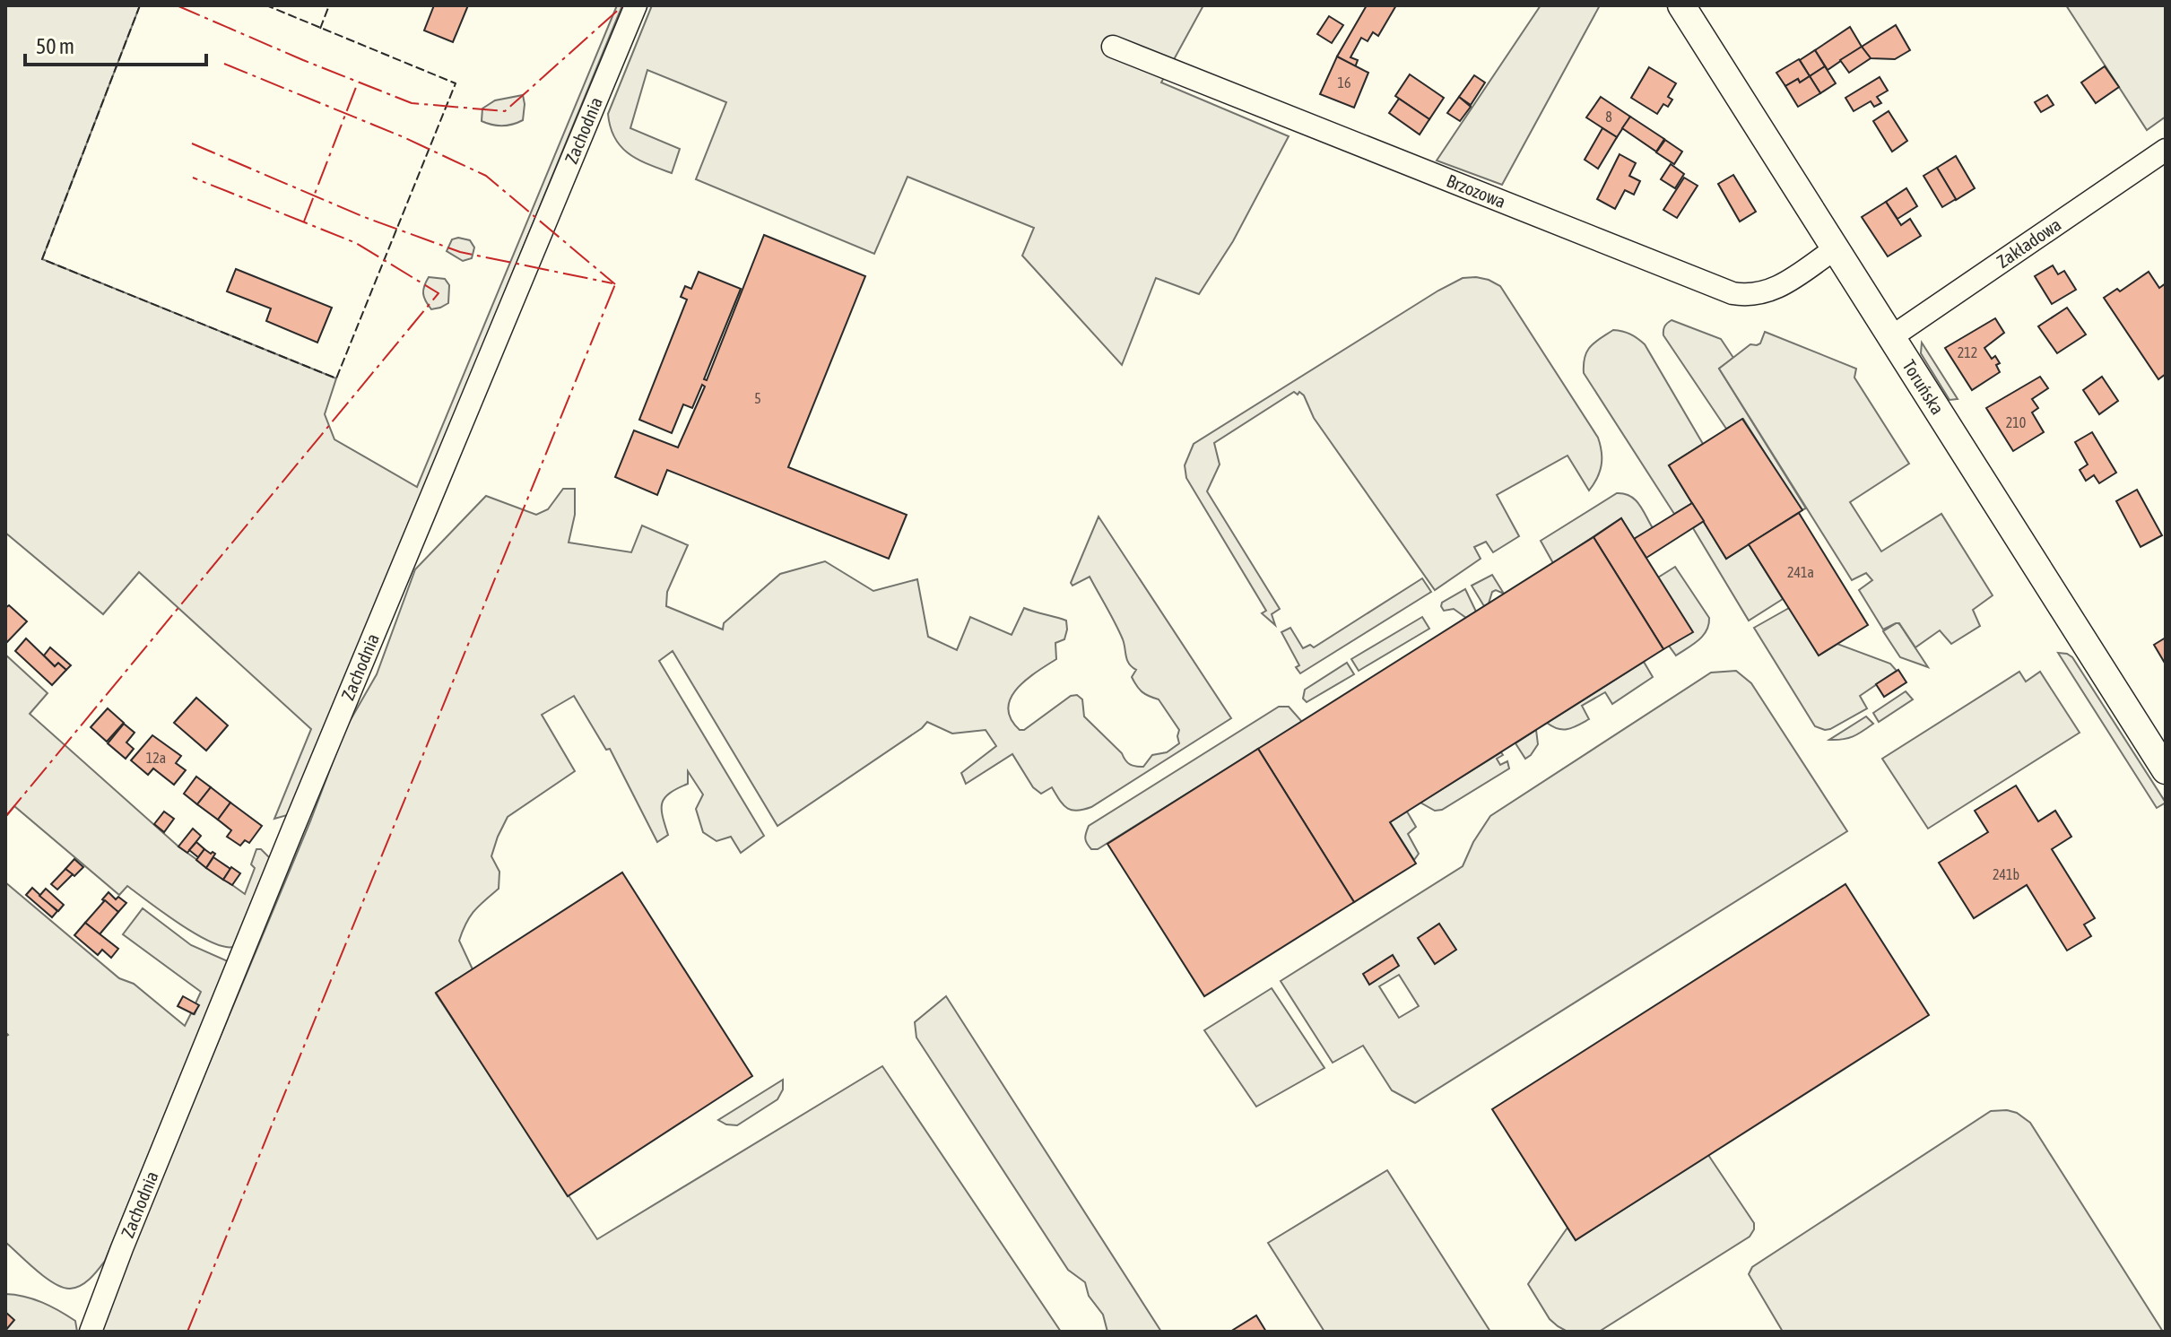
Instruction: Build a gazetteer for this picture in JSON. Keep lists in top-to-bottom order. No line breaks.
{"streets":{"street":["Zachodnia","Brzozowa","Zakładowa","Toruńska"]},"crossings":[["Brzozowa","Toruńska"],["Zakładowa","Toruńska"]],"house_numbers":["16","8","212","5","210","241a","12a","241b"],"scale_bar":"50 m"}
